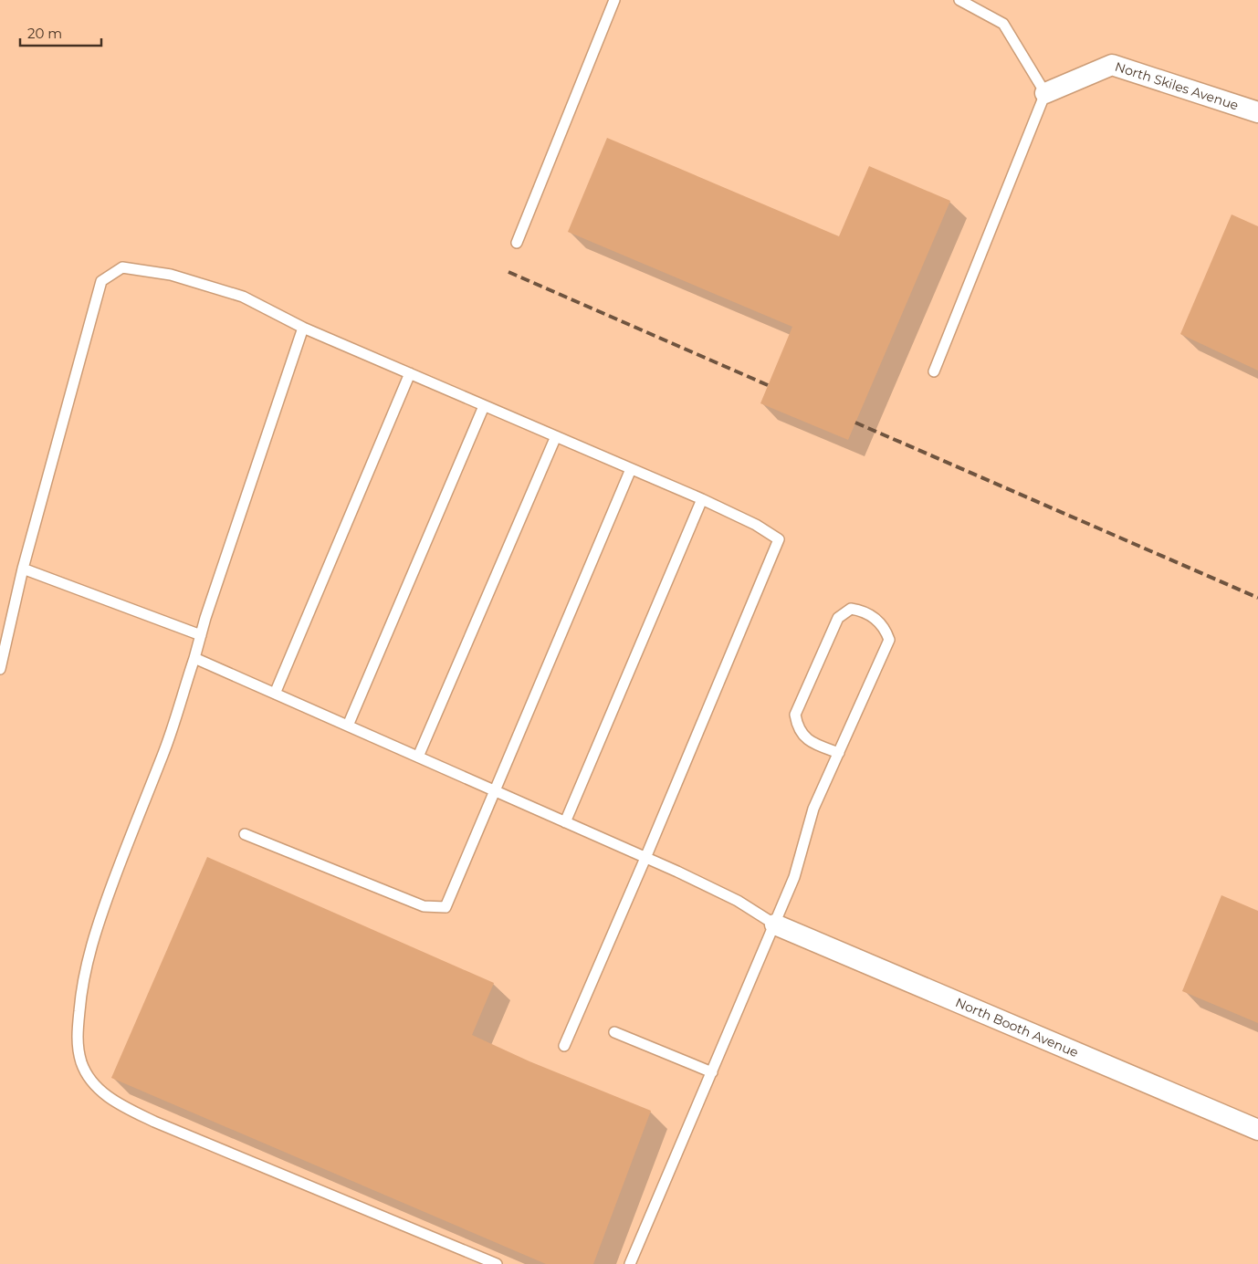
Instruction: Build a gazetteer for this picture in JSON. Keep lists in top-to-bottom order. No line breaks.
{"streets":{"street":["North Skiles Avenue","North Booth Avenue"]},"scale_bar":"20 m"}
